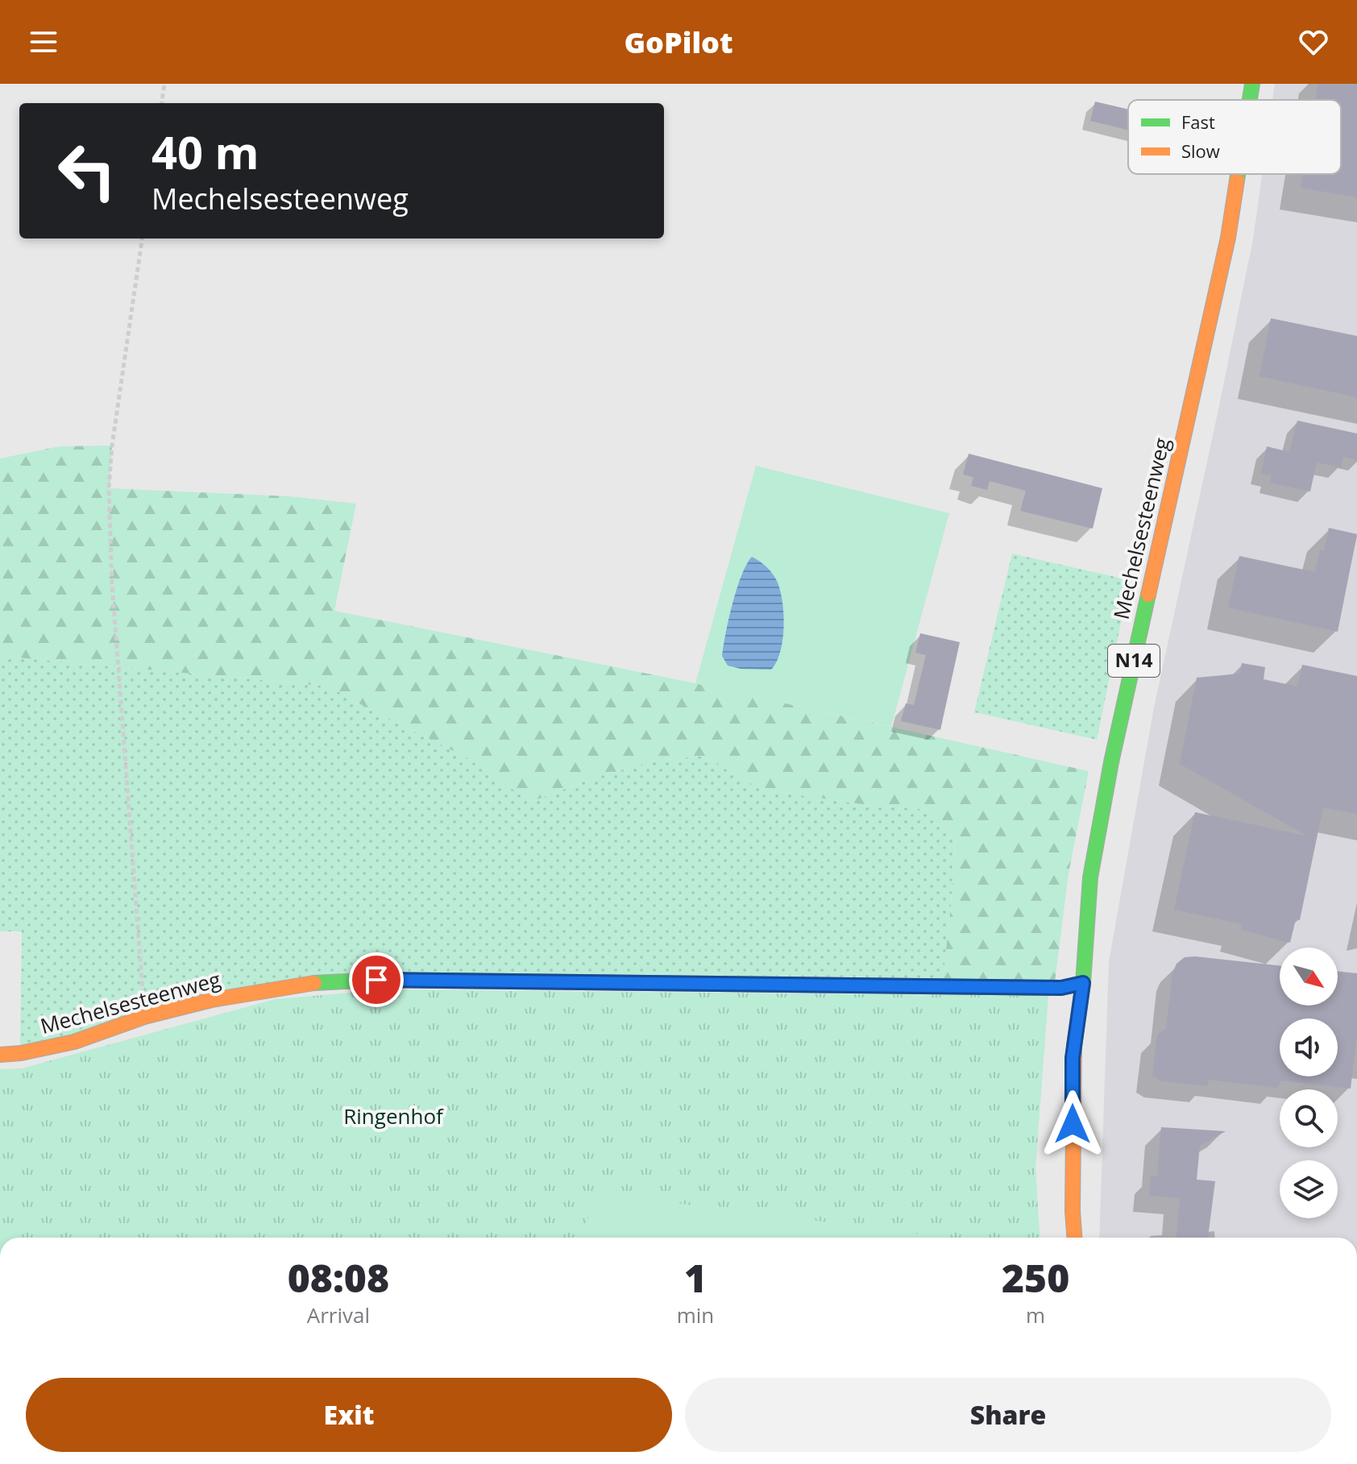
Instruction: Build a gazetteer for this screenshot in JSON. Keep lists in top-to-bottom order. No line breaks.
{"streets":{"main road":["Mechelsesteenweg","N14"]},"parks":["Ringenhof"],"legend":["Fast","Slow"],"north":"bottom right","page":{"header":"GoPilot","turn":["40 m","Mechelsesteenweg"],"eta":["08:08","Arrival","1","min","250","m"],"buttons":["Exit","Share"]}}
